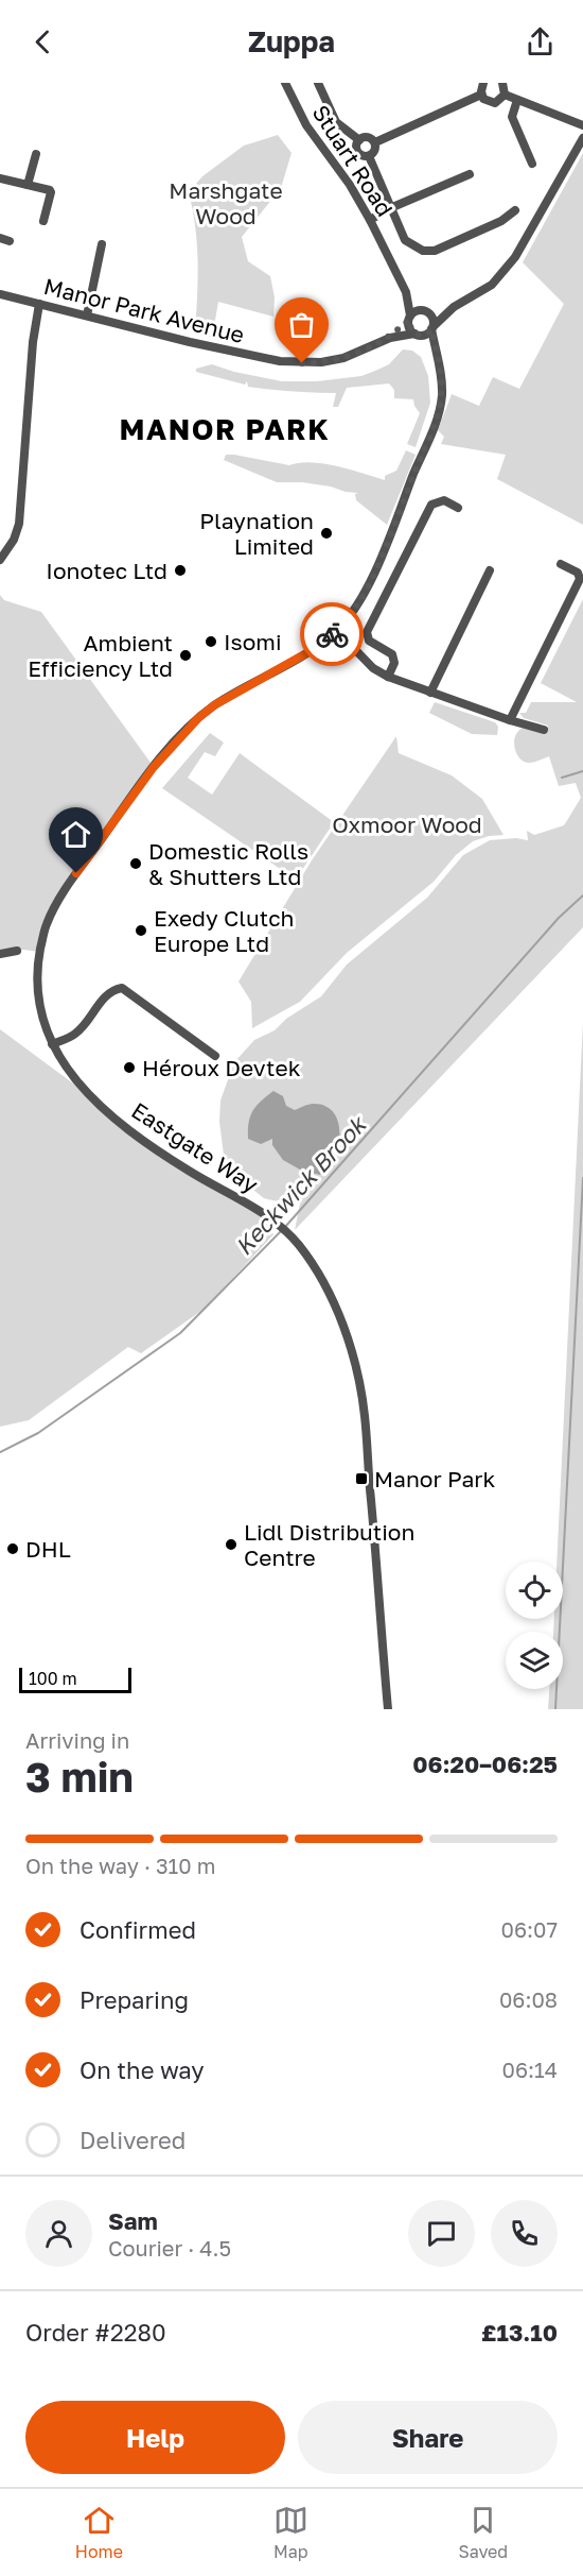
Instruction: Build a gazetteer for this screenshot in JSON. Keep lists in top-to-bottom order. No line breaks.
{"streets":{"street":["Stuart Road","Manor Park Avenue","Eastgate Way"]},"crossings":[["Stuart Road","Manor Park Avenue"],["Stuart Road","Eastgate Way"],["Manor Park Avenue","Eastgate Way"]],"districts":["MANOR PARK"],"water":["Keckwick Brook"],"parks":["Marshgate Wood","Oxmoor Wood"],"places":{"other":["Playnation Limited","Ionotec Ltd","Isomi","Ambient Efficiency Ltd","Domestic Rolls & Shutters Ltd","Exedy Clutch Europe Ltd","Héroux Devtek","Lidl Distribution Centre","DHL"],"transit":["Manor Park"]},"scale_bar":"100 m","page":{"header":"Zuppa","scale":"100 m","heading":["3 min","Arriving in","06:20–06:25"],"panel":["Sam","Courier · 4.5","Order #2280","£13.10"],"bar":"On the way · 310 m","list":[["Confirmed","06:07"],["Preparing","06:08"],["On the way","06:14"],"Delivered"],"buttons":["Help","Share"],"tabs":["Home","Map","Saved"]}}
